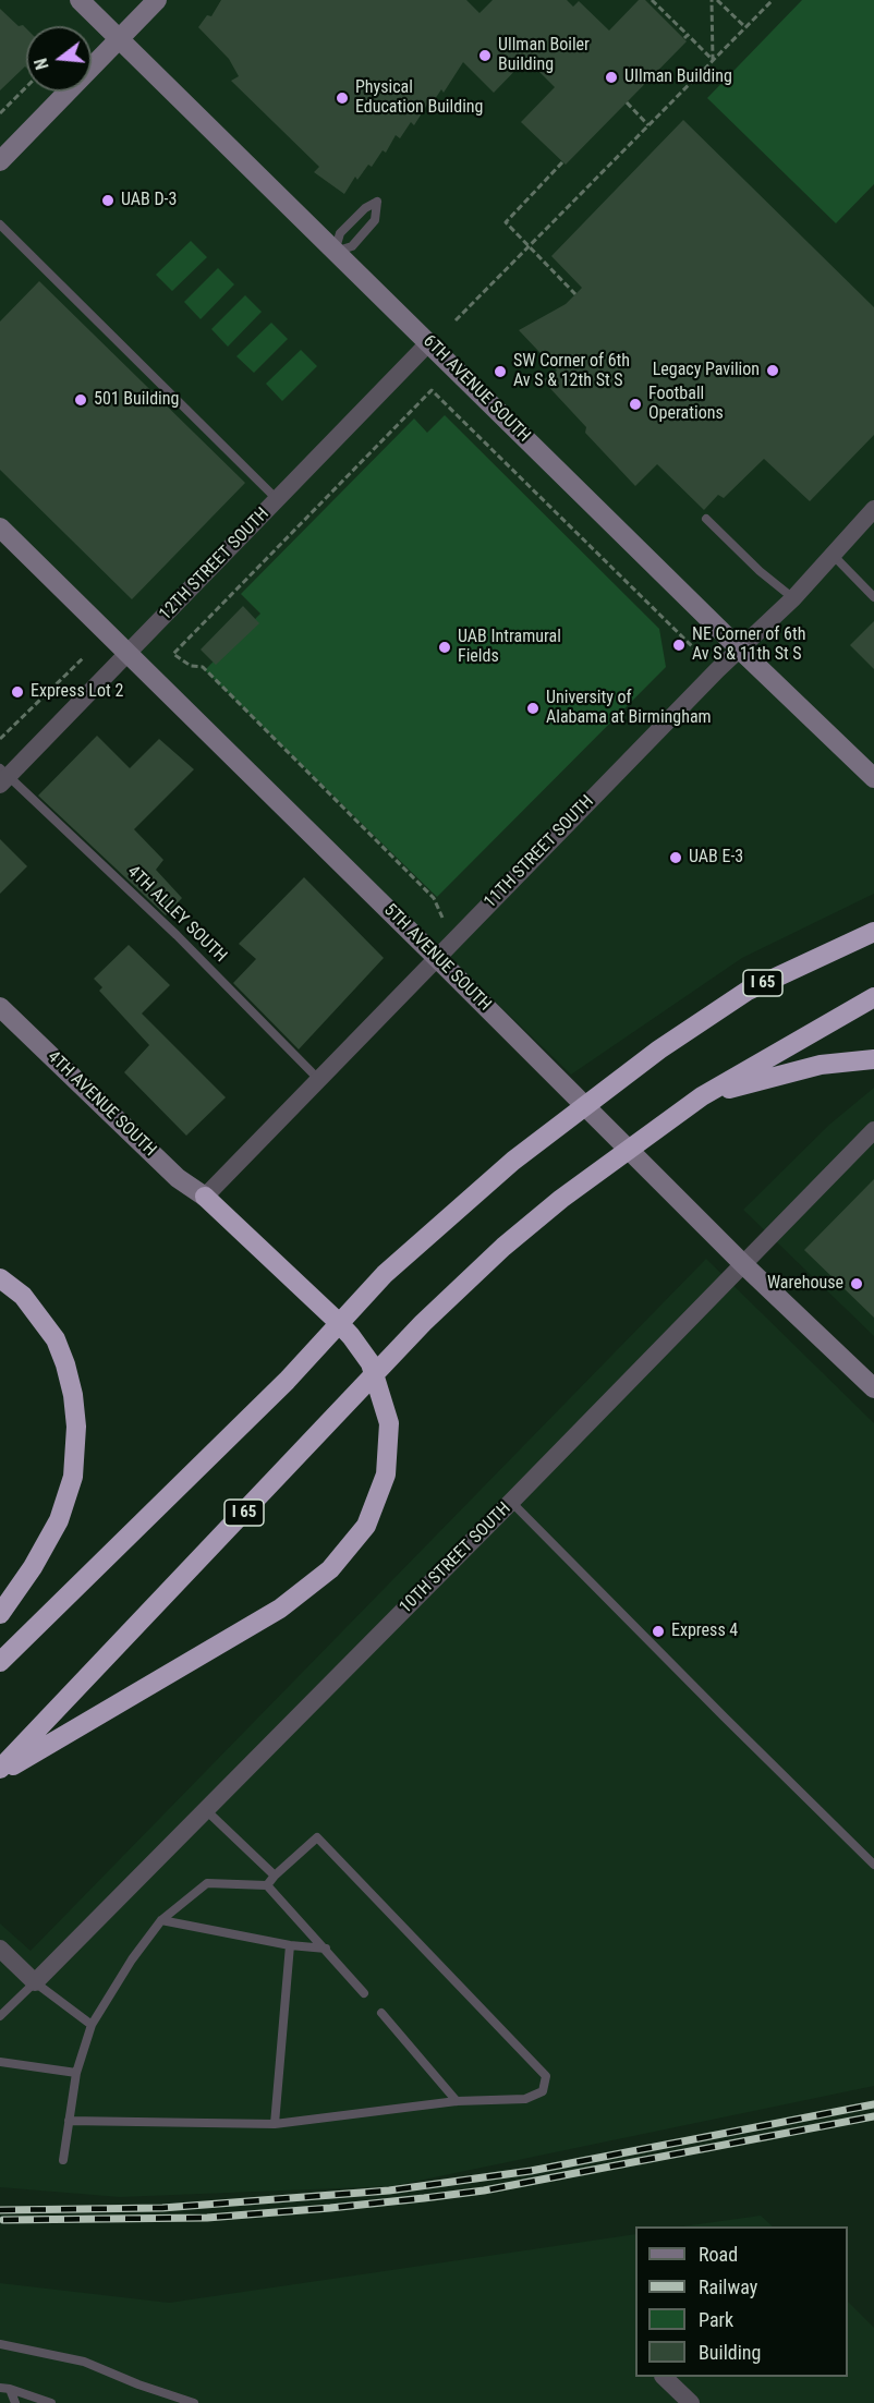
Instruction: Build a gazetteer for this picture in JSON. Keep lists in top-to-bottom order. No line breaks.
{"streets":{"highway":["I 65"],"street":["6TH AVENUE SOUTH","12TH STREET SOUTH","11TH STREET SOUTH","5TH AVENUE SOUTH","4TH AVENUE SOUTH","10TH STREET SOUTH"],"lane":["4TH ALLEY SOUTH"]},"crossings":[["6TH AVENUE SOUTH","12TH STREET SOUTH"],["6TH AVENUE SOUTH","11TH STREET SOUTH"],["12TH STREET SOUTH","4TH ALLEY SOUTH"],["12TH STREET SOUTH","5TH AVENUE SOUTH"],["11TH STREET SOUTH","4TH ALLEY SOUTH"],["11TH STREET SOUTH","5TH AVENUE SOUTH"],["11TH STREET SOUTH","4TH AVENUE SOUTH"],["5TH AVENUE SOUTH","10TH STREET SOUTH"]],"places":["Ullman Boiler Building","UIlman Building","Physical Education Building","UAB D-3","Legacy Pavilion","SW Corner of 6th Av S & 12th St S","501 Building","Football Operations","NE Corner of 6th Av S & 11th St S","UAB Intramural Fields","Express Lot 2","University of Alabama at Birmingham","UAB E-3","Warehouse","Express 4"],"legend":["Road","Railway","Park","Building"],"north":"left"}
